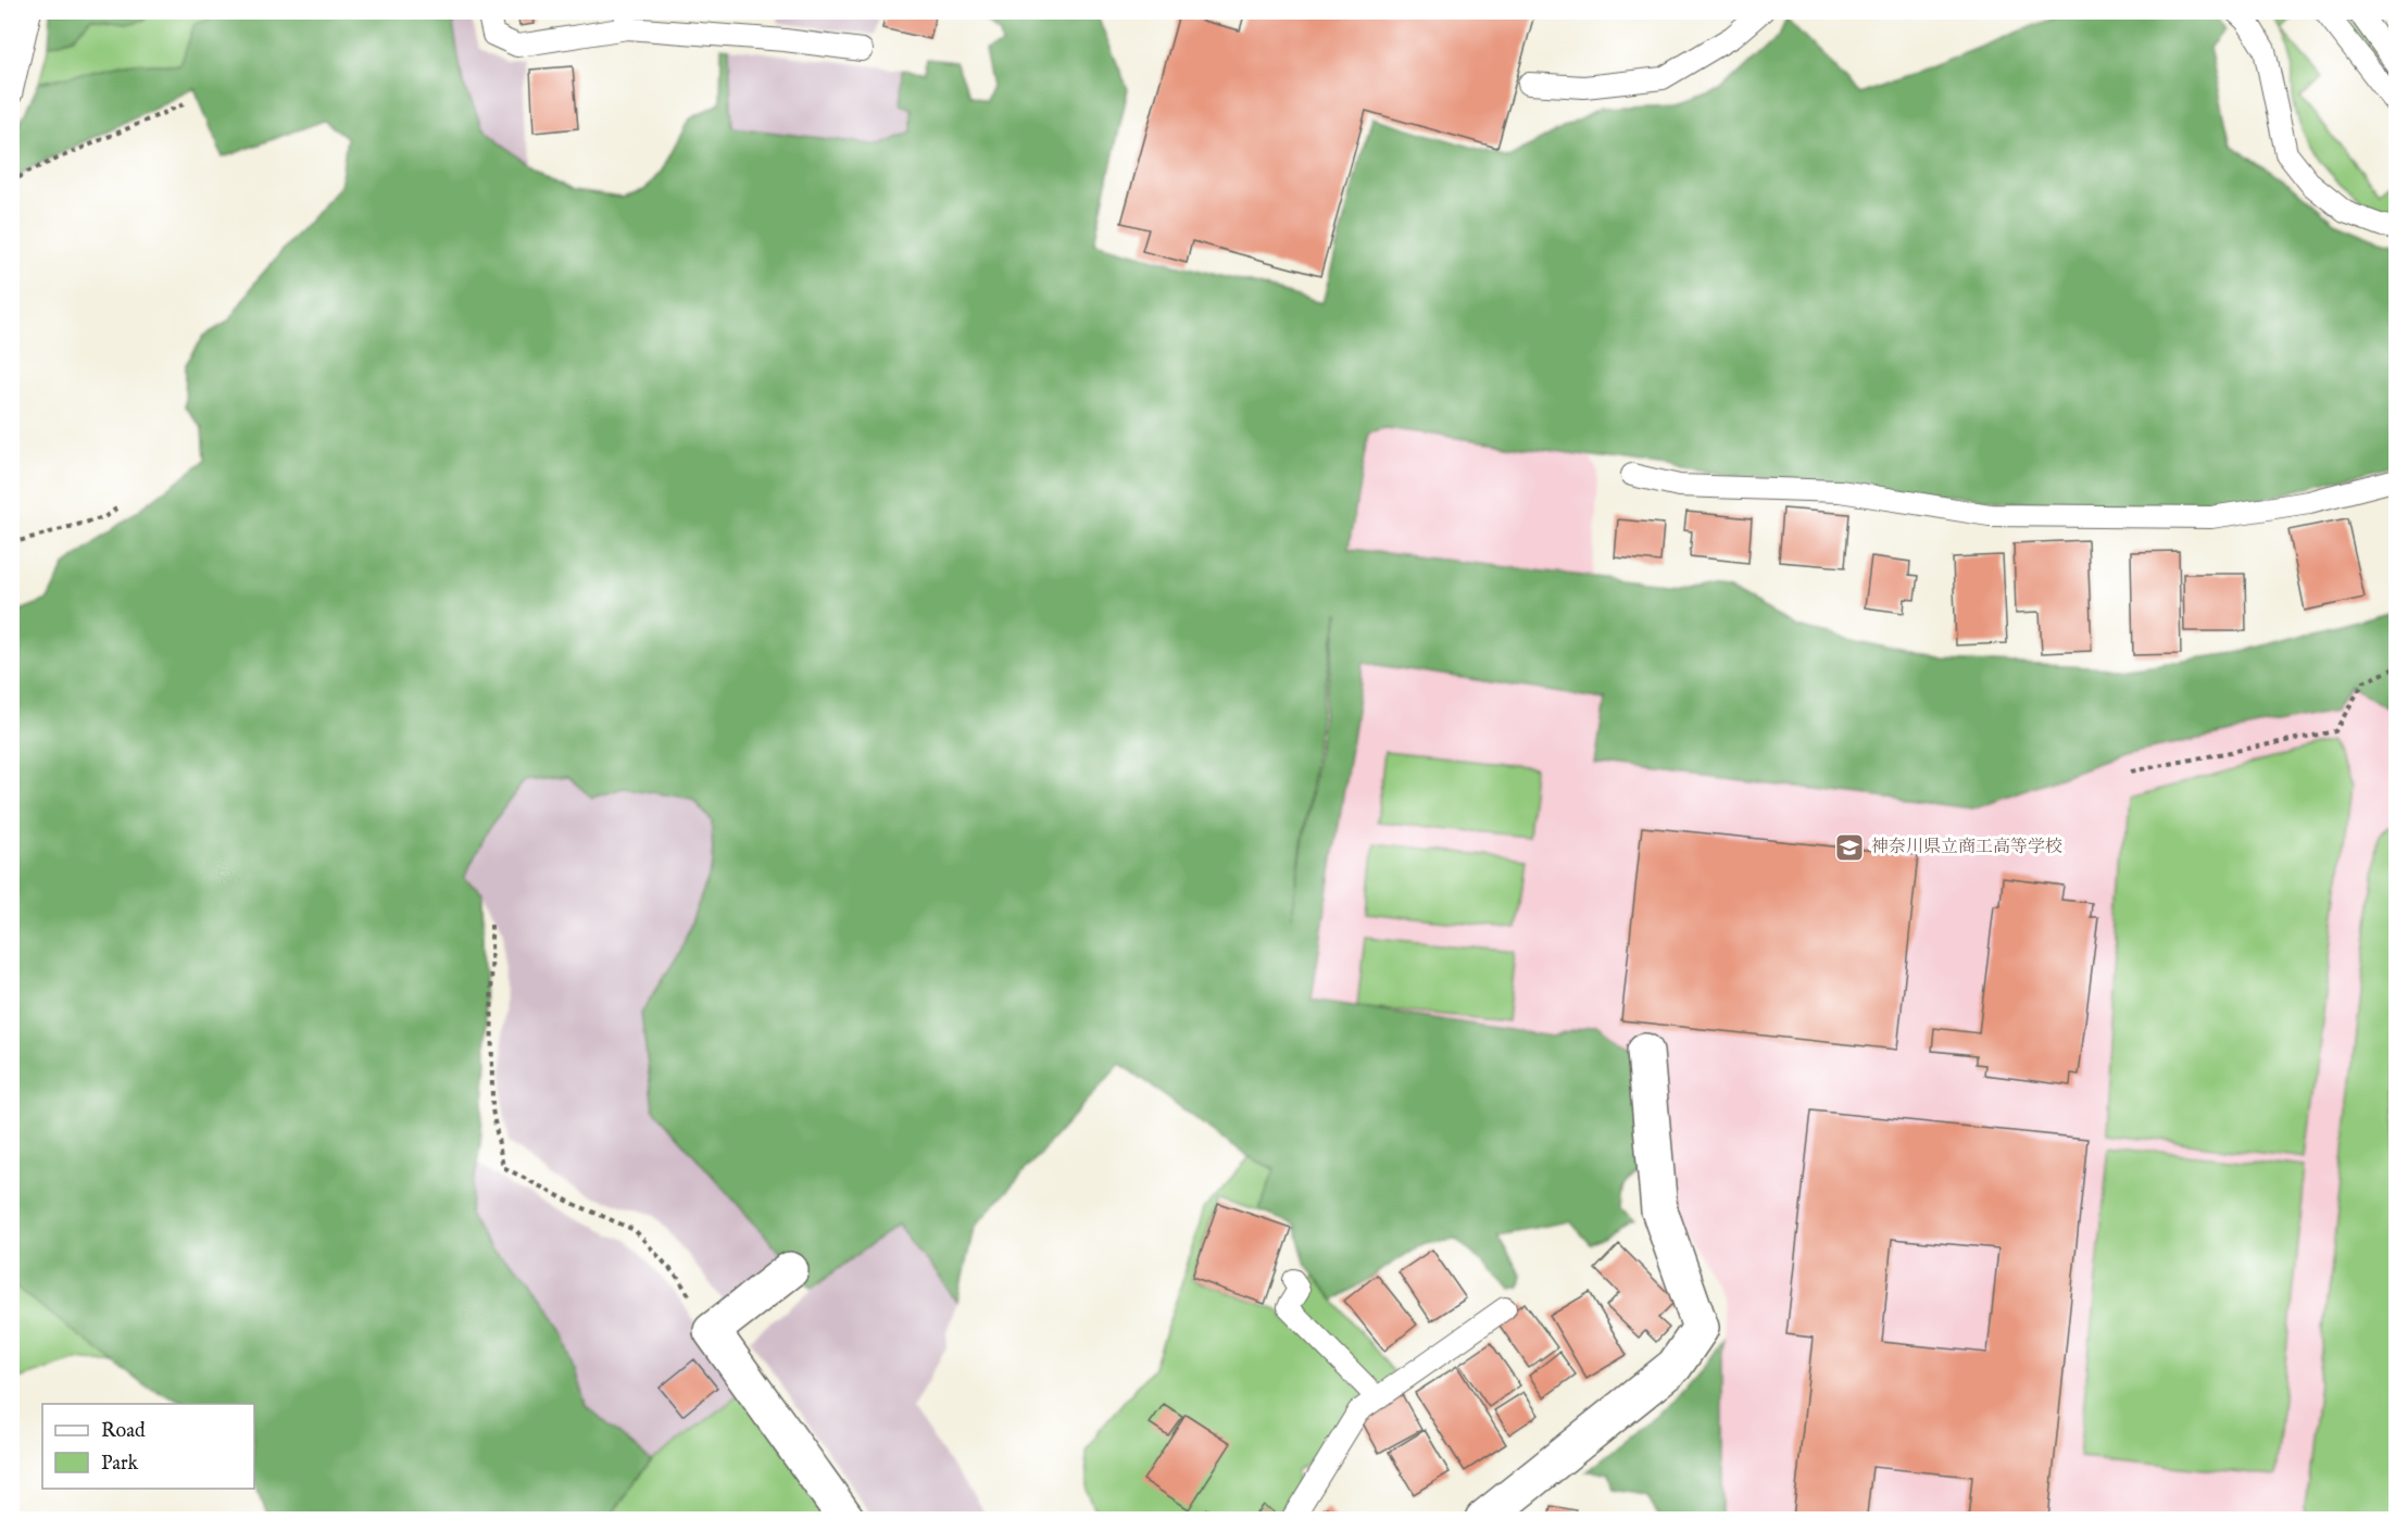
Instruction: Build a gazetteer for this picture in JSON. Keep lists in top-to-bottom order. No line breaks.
{"places":{"school or university":["神奈川県立商工高等学校"]},"legend":["Road","Park"]}
